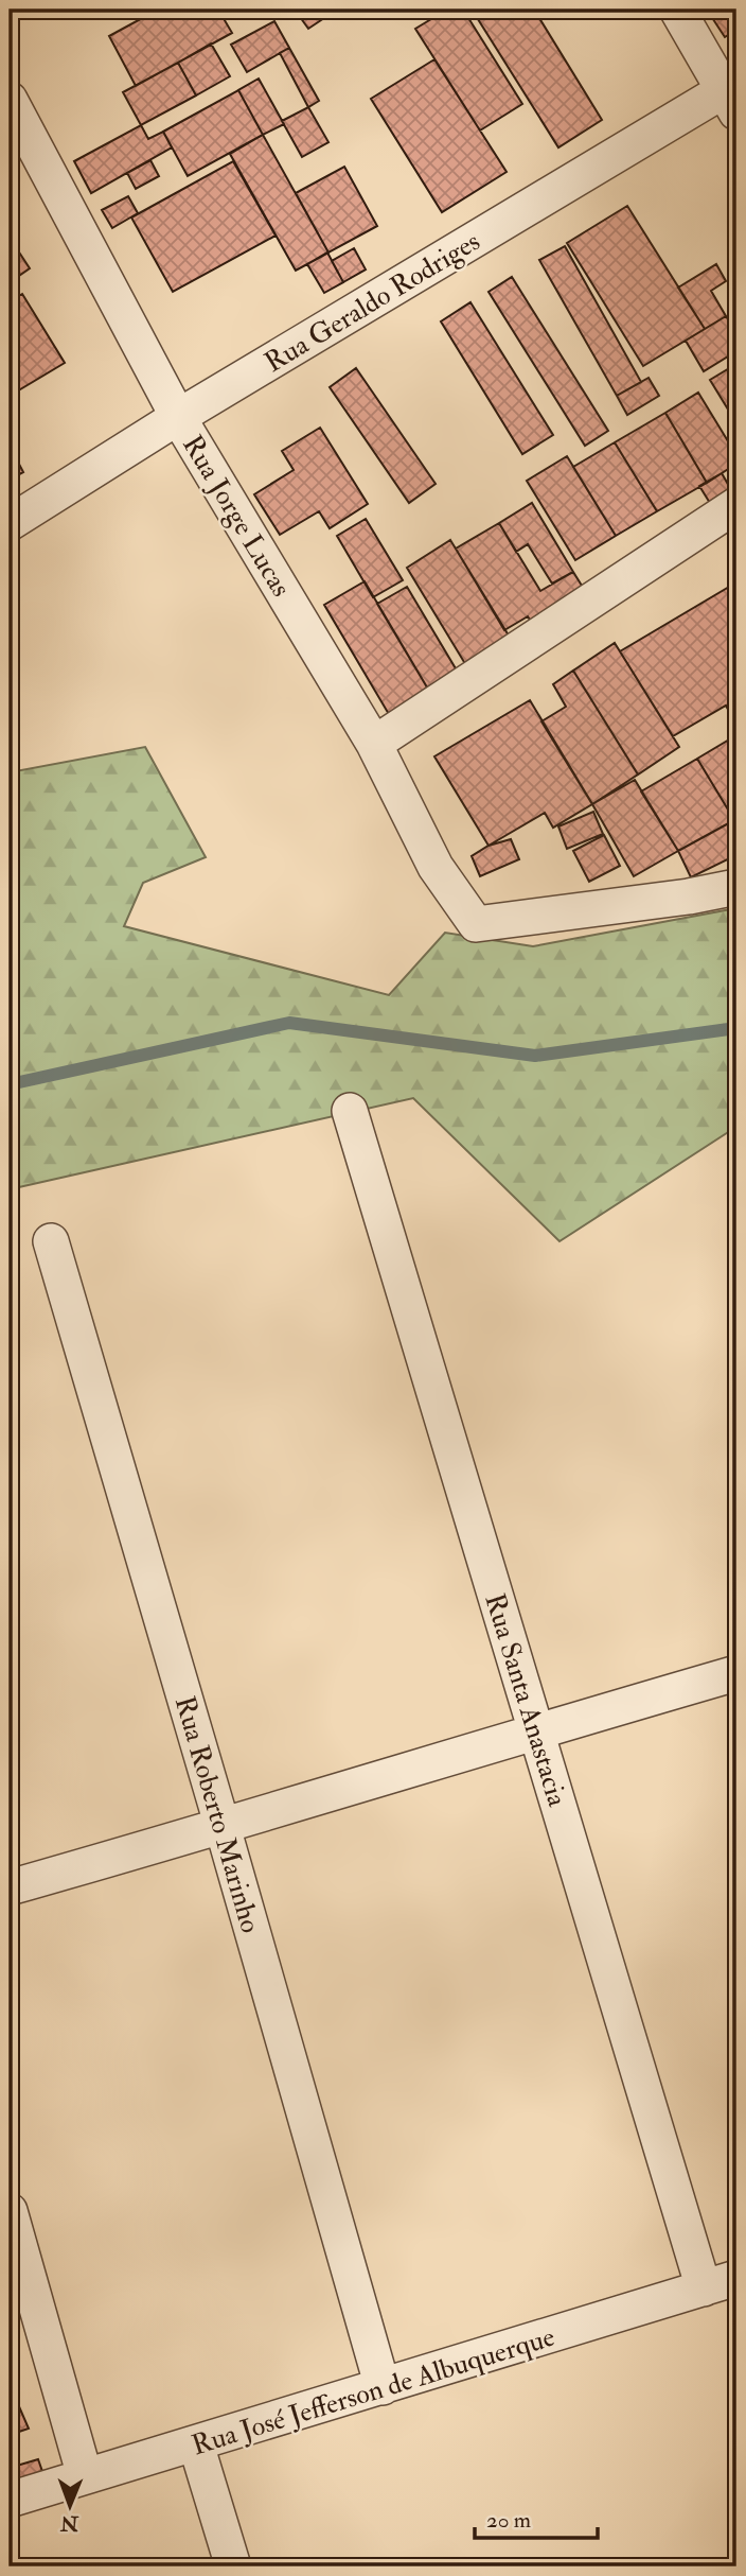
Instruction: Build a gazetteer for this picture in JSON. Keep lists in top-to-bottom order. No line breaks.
{"streets":{"street":["Rua Geraldo Rodriges","Rua Jorge Lucas","Rua Santa Anastacia","Rua Roberto Marinho","Rua José Jefferson de Albuquerque"]},"crossings":[["Rua Geraldo Rodriges","Rua Jorge Lucas"],["Rua Santa Anastacia","Rua José Jefferson de Albuquerque"],["Rua Roberto Marinho","Rua José Jefferson de Albuquerque"]],"scale_bar":"20 m","north":"bottom"}
